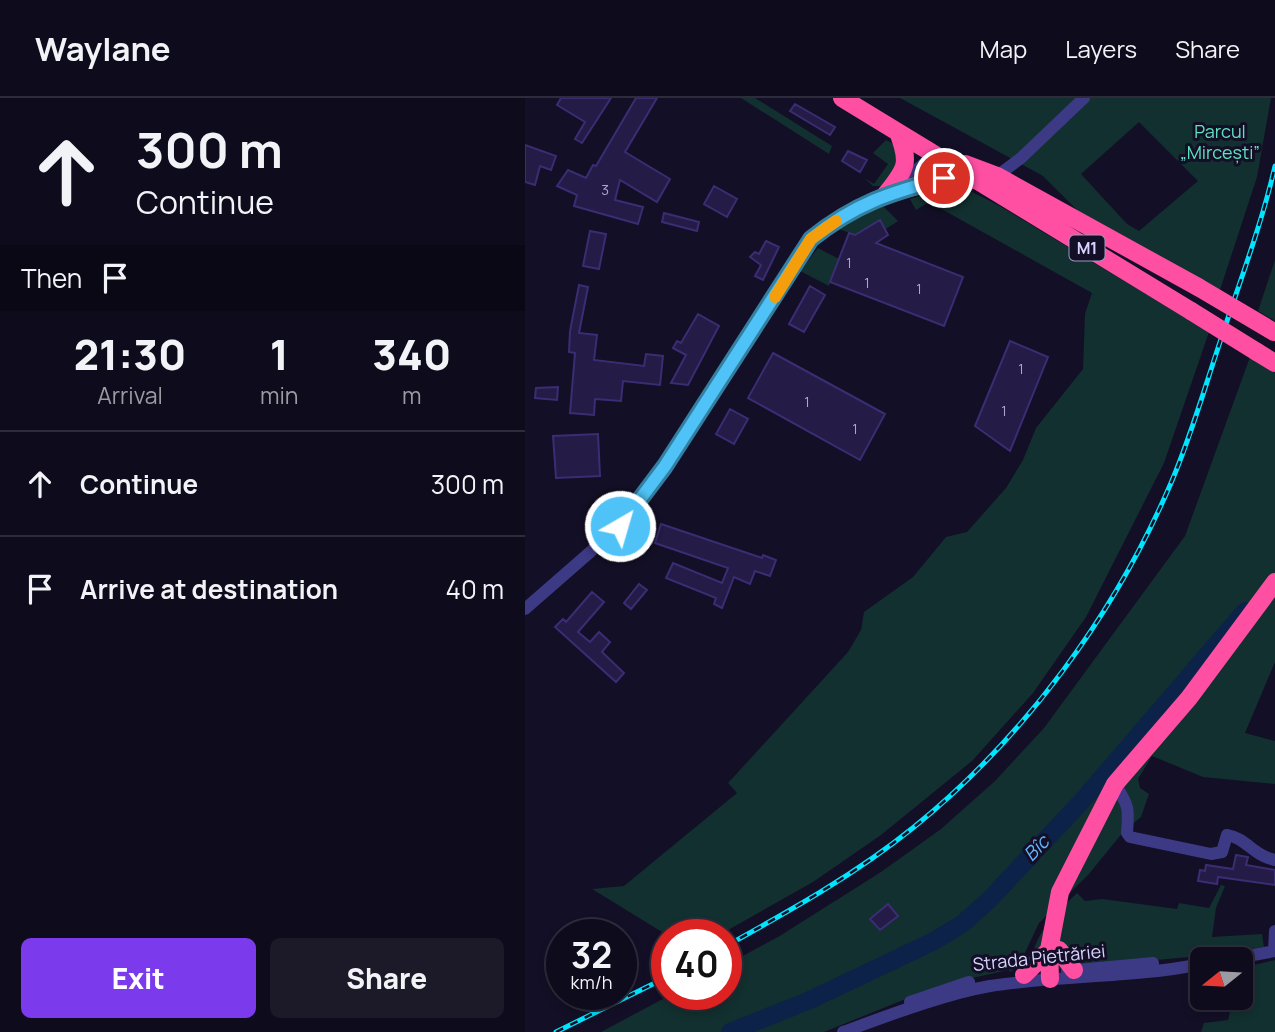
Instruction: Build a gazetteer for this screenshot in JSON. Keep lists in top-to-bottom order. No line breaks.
{"streets":{"highway":["M1"],"street":["Strada Pietrăriei"]},"water":["Bîc"],"parks":["Parcul „Mircești”"],"house_numbers":["3","1","1","1","1","1","1","1"],"north":"left","page":{"header":"Waylane","nav":["Map","Layers","Share"],"turn":["300 m","Continue"],"then":"Then","eta":["21:30","Arrival","1","min","340","m"],"list":[{"name":"Continue","value":"300 m"},{"name":"Arrive at destination","value":"40 m"}],"speed":"32 km/h","limit":"40","buttons":["Exit","Share"]}}
